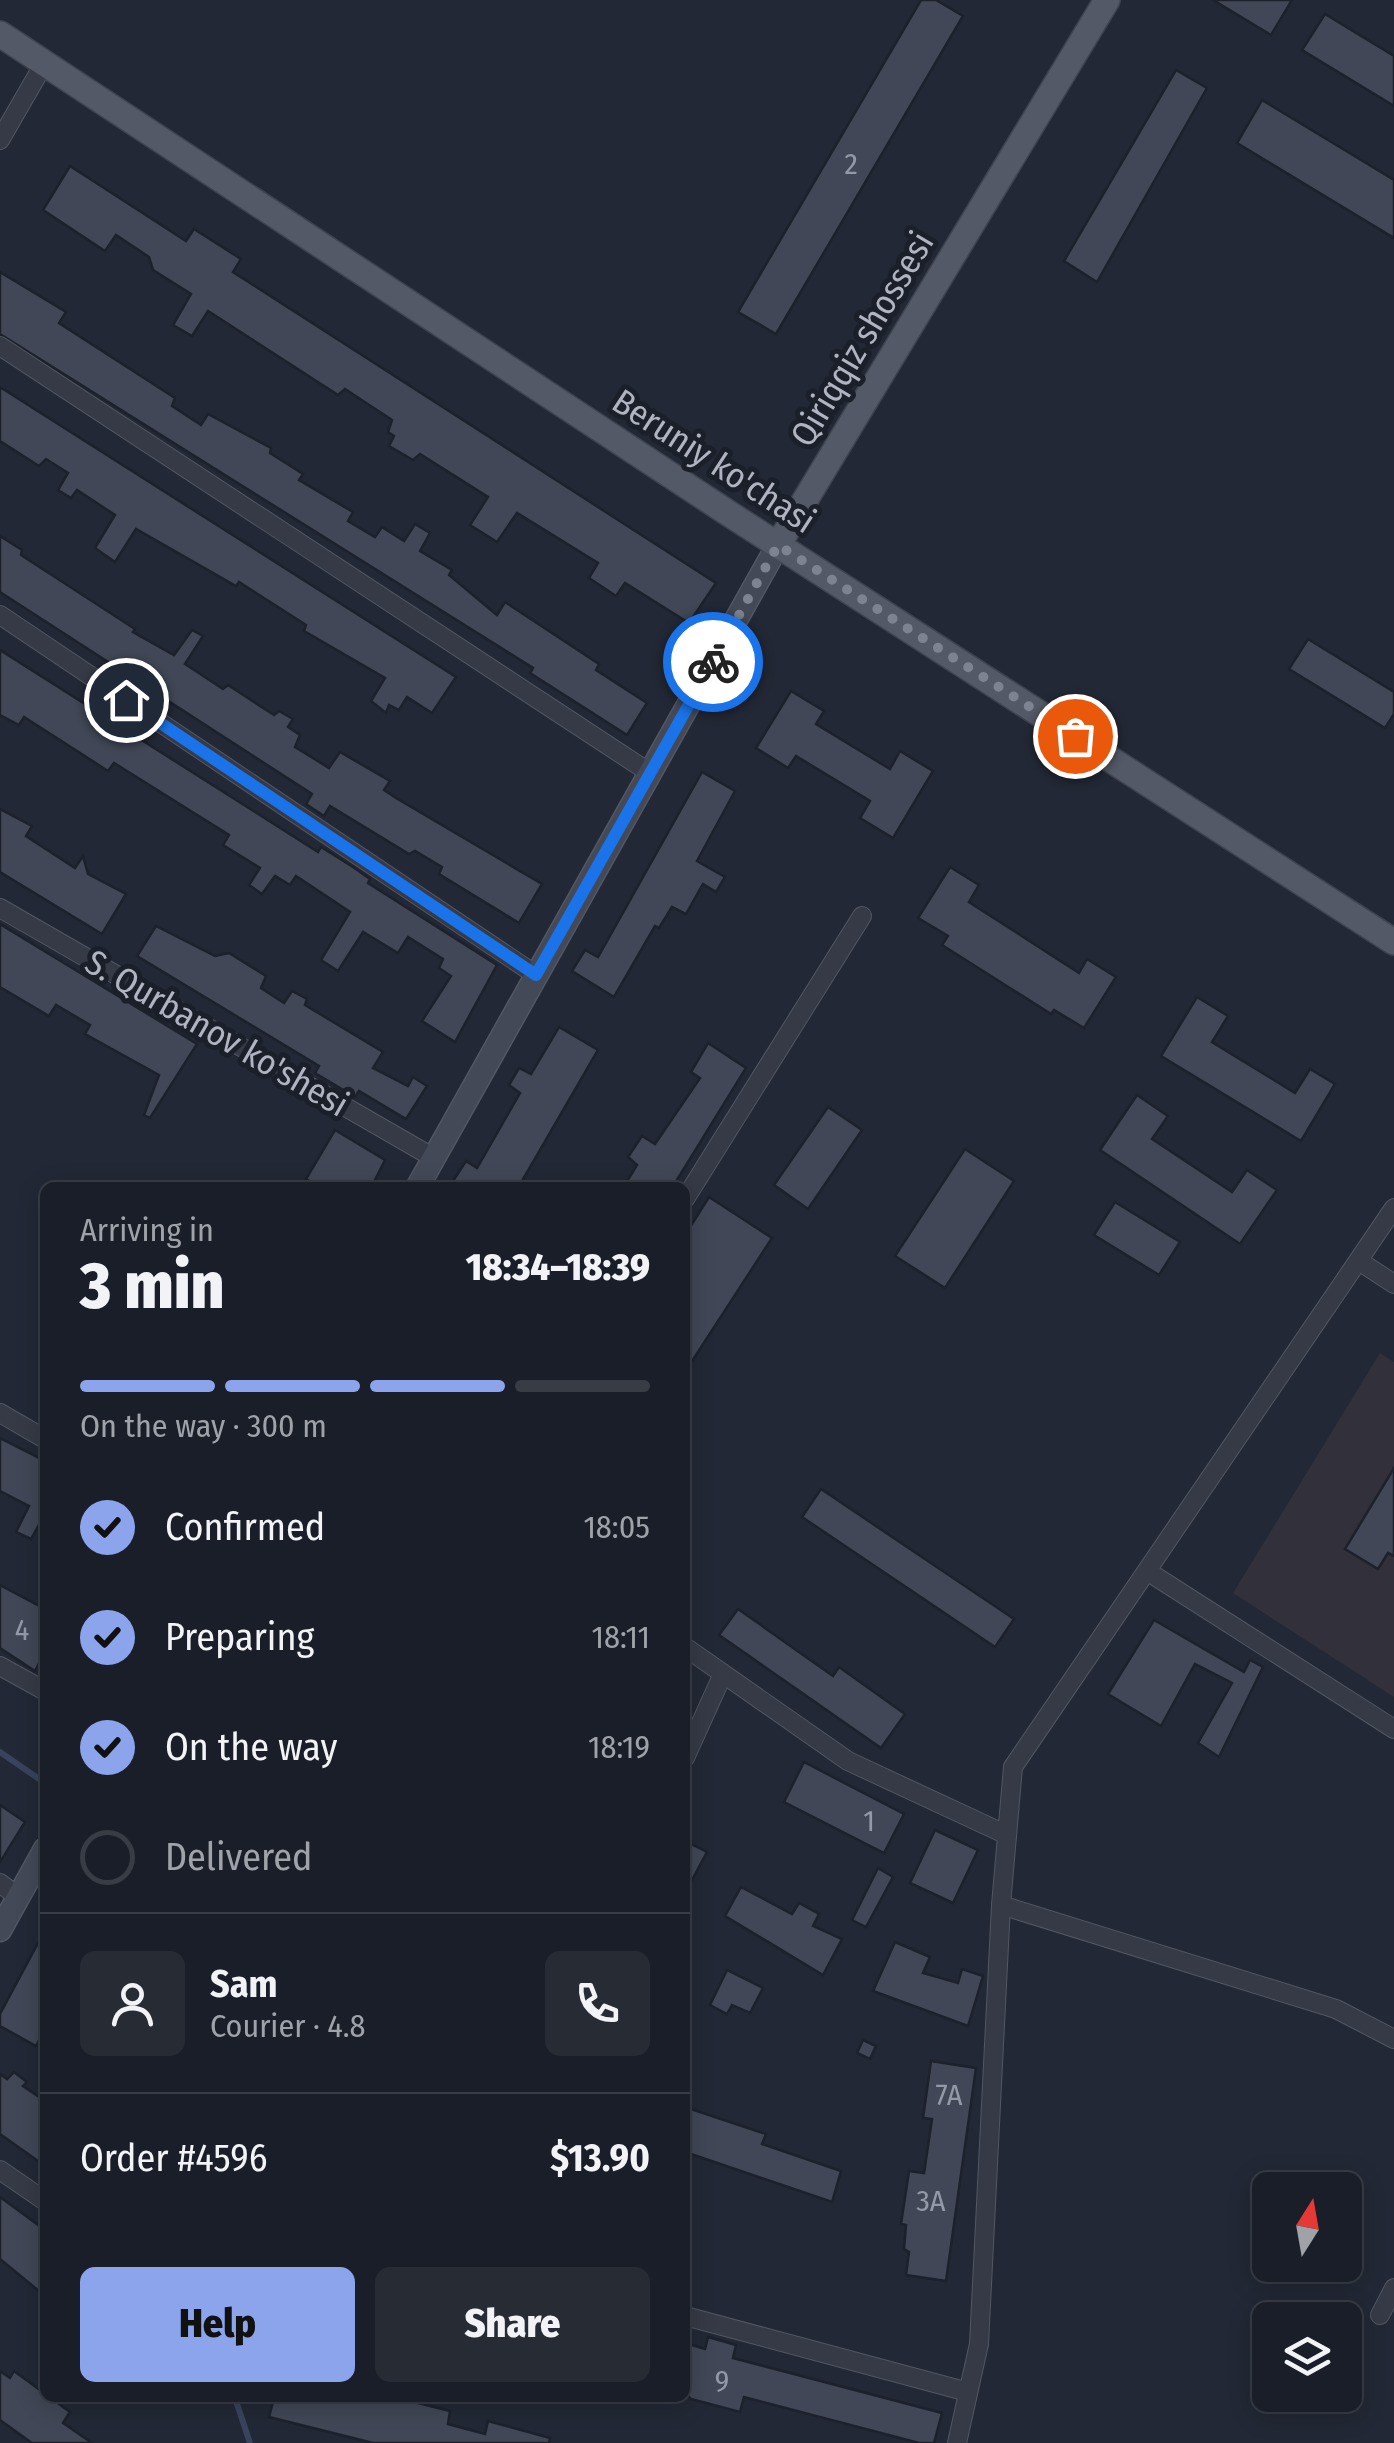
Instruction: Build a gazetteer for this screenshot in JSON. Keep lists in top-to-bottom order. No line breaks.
{"streets":{"main road":["Qiriqqiz shossesi","Beruniy ko'chasi"],"street":["S. Qurbanov ko'shesi"]},"crossings":[["Qiriqqiz shossesi","Beruniy ko'chasi"],["Qiriqqiz shossesi","S. Qurbanov ko'shesi"]],"house_numbers":["2","4","1","7A","3A","9"],"north":"top","page":{"heading":["3 min","Arriving in","18:34–18:39"],"panel":["Sam","Courier · 4.8","Order #4596","$13.90"],"bar":"On the way · 300 m","list":[["Confirmed","18:05"],["Preparing","18:11"],["On the way","18:19"],"Delivered"],"buttons":["Help","Share"]}}
